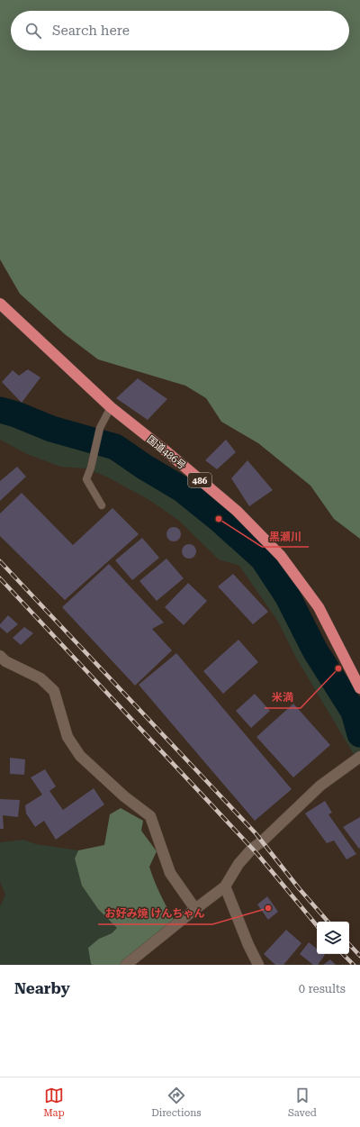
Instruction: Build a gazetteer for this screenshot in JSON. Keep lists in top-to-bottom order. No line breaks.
{"streets":{"highway":["国道486号","486"]},"places":["黒瀬川","米満","お好み焼 けんちゃん"],"page":{"search":"Search here","heading":["Nearby","0 results"],"nav":["Map","Directions","Saved"]}}
